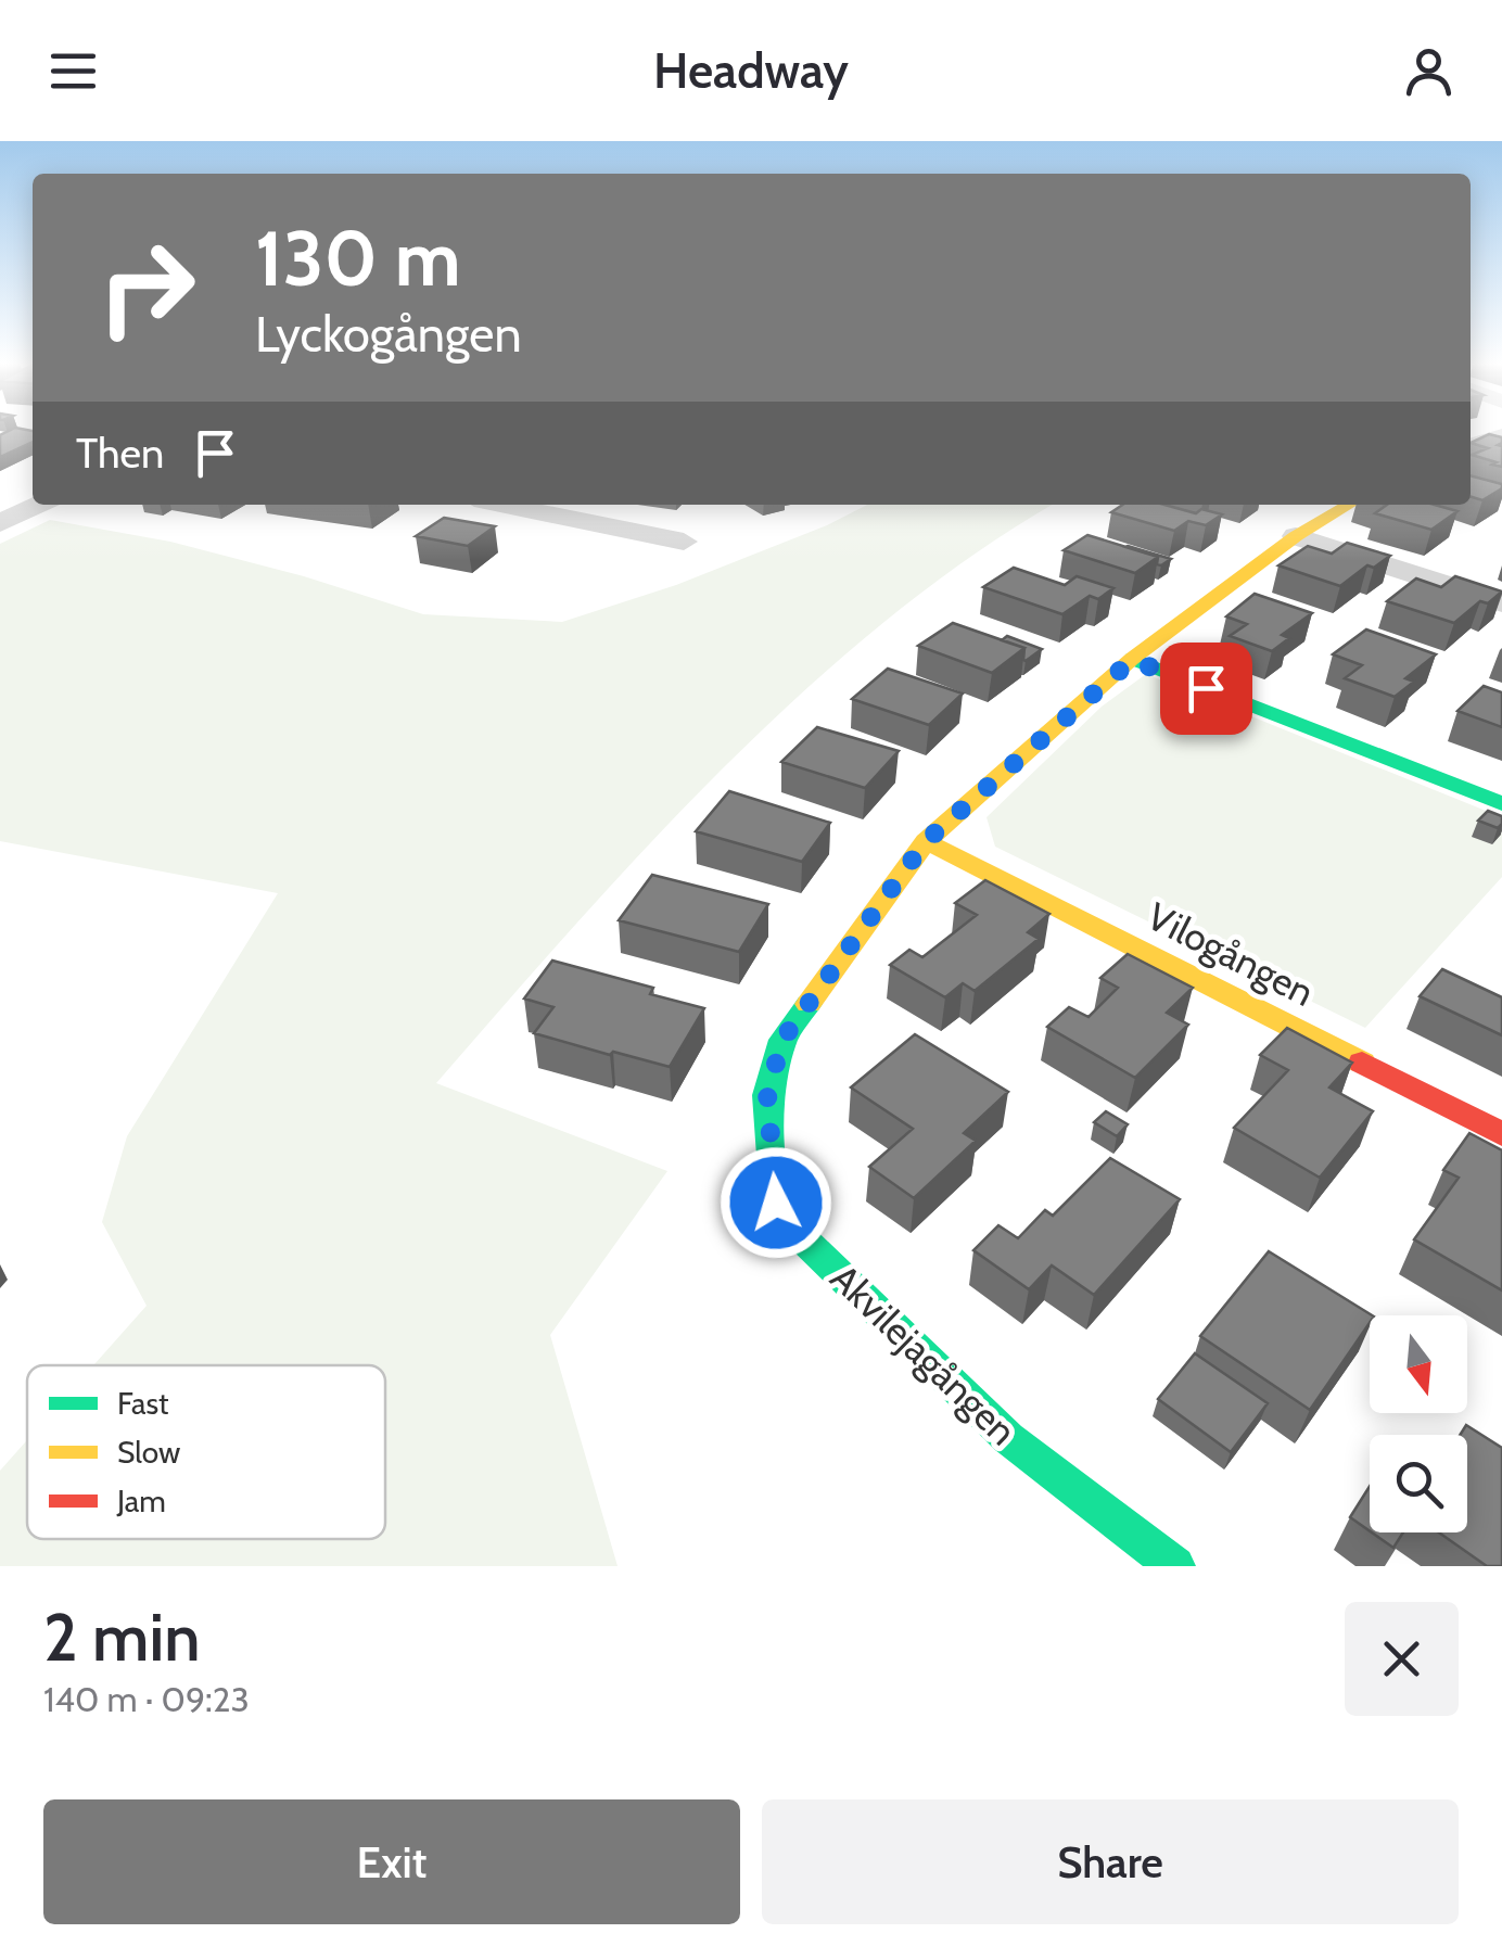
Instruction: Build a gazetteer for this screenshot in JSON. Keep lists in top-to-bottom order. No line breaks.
{"streets":{"street":["Vilogången","Akvilejagången"]},"crossings":[["Vilogången","Akvilejagången"]],"legend":["Fast","Slow","Jam"],"north":"bottom","page":{"header":"Headway","turn":["130 m","Lyckogången"],"then":"Then","heading":["2 min","140 m · 09:23"],"buttons":["Exit","Share"]}}
